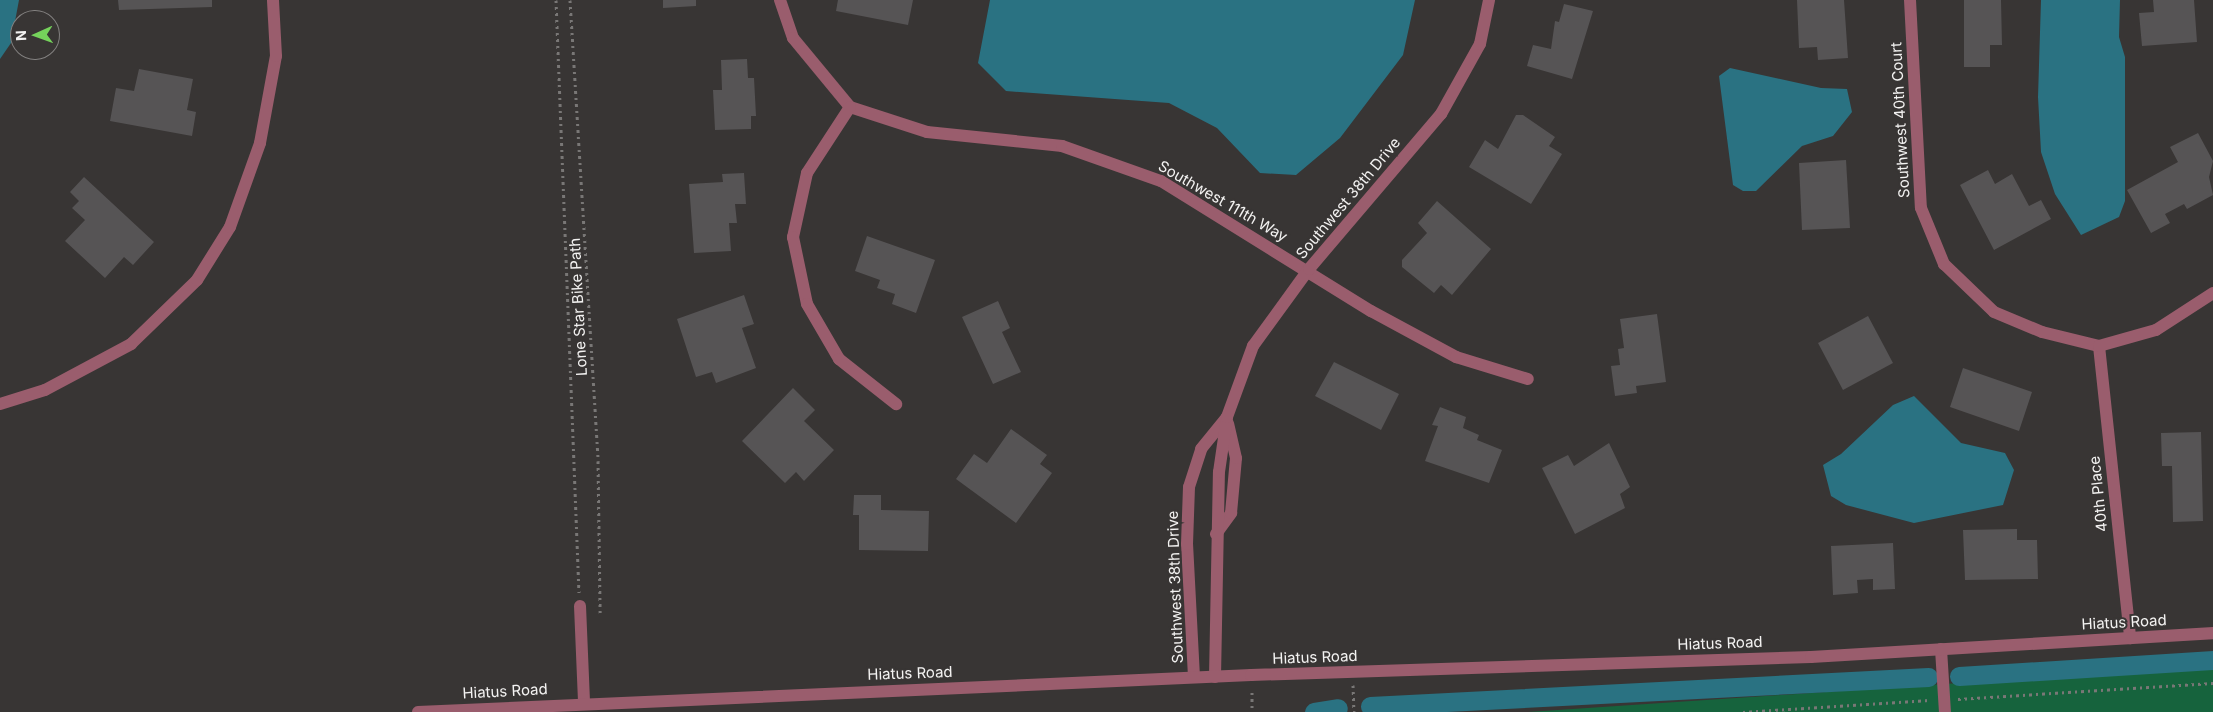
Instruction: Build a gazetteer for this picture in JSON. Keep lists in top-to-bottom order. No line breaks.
{"streets":{"street":["Southwest 40th Court","Southwest 38th Drive","Southwest 111th Way","40th Place","Hiatus Road"],"path":["Lone Star Bike Path"]},"crossings":[["Southwest 40th Court","40th Place"],["Southwest 38th Drive","Southwest 111th Way"],["Southwest 38th Drive","Hiatus Road"],["40th Place","Hiatus Road"]],"north":"left"}
